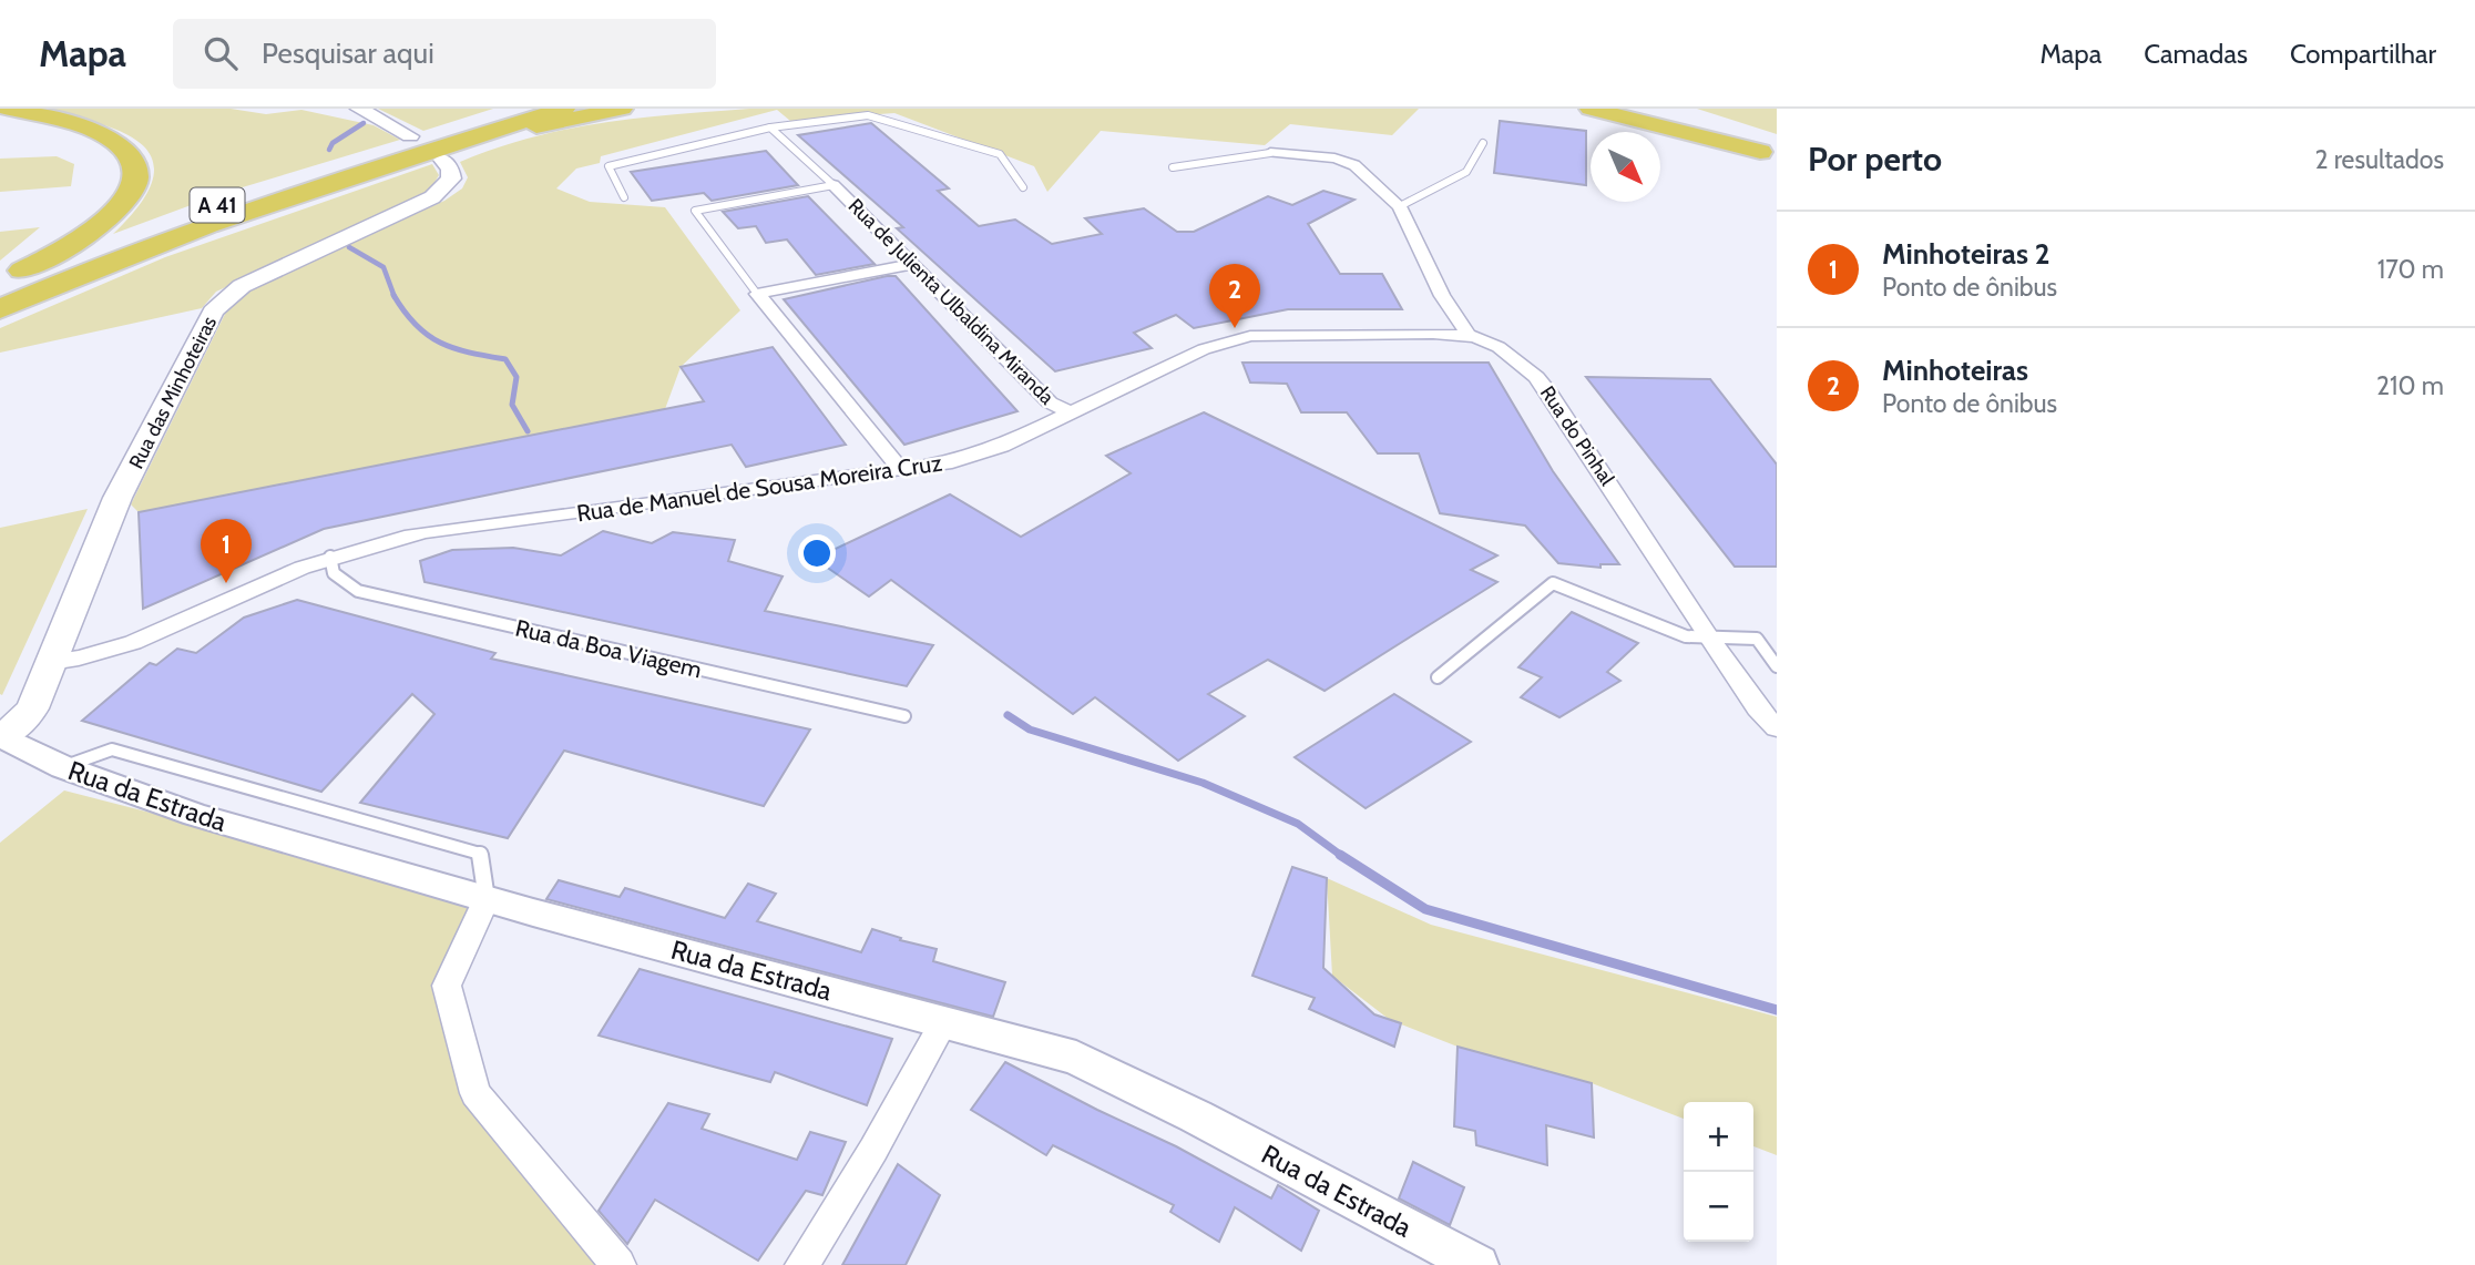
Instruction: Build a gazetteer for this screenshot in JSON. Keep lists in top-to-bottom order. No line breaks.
{"streets":{"highway":["A 41"],"main road":["Rua das Minhoteiras"],"street":["Rua de Julienta Ulbaldina Miranda","Rua do Pinhal","Rua de Manuel de Sousa Moreira Cruz","Rua da Estrada"],"lane":["Rua da Boa Viagem"]},"crossings":[["A 41","Rua das Minhoteiras"],["Rua de Julienta Ulbaldina Miranda","Rua de Manuel de Sousa Moreira Cruz"],["Rua das Minhoteiras","Rua de Manuel de Sousa Moreira Cruz"],["Rua das Minhoteiras","Rua da Estrada"],["Rua do Pinhal","Rua de Manuel de Sousa Moreira Cruz"],["Rua de Manuel de Sousa Moreira Cruz","Rua da Boa Viagem"]],"north":"bottom right","page":{"header":"Mapa","search":"Pesquisar aqui","nav":["Mapa","Camadas","Compartilhar"],"heading":["Por perto","2 resultados"],"list":[{"mark":"1","name":"Minhoteiras 2","note":"Ponto de ônibus","value":"170 m"},{"mark":"2","name":"Minhoteiras","note":"Ponto de ônibus","value":"210 m"}],"pins":["2","1"],"map_buttons":["+","−"]}}
